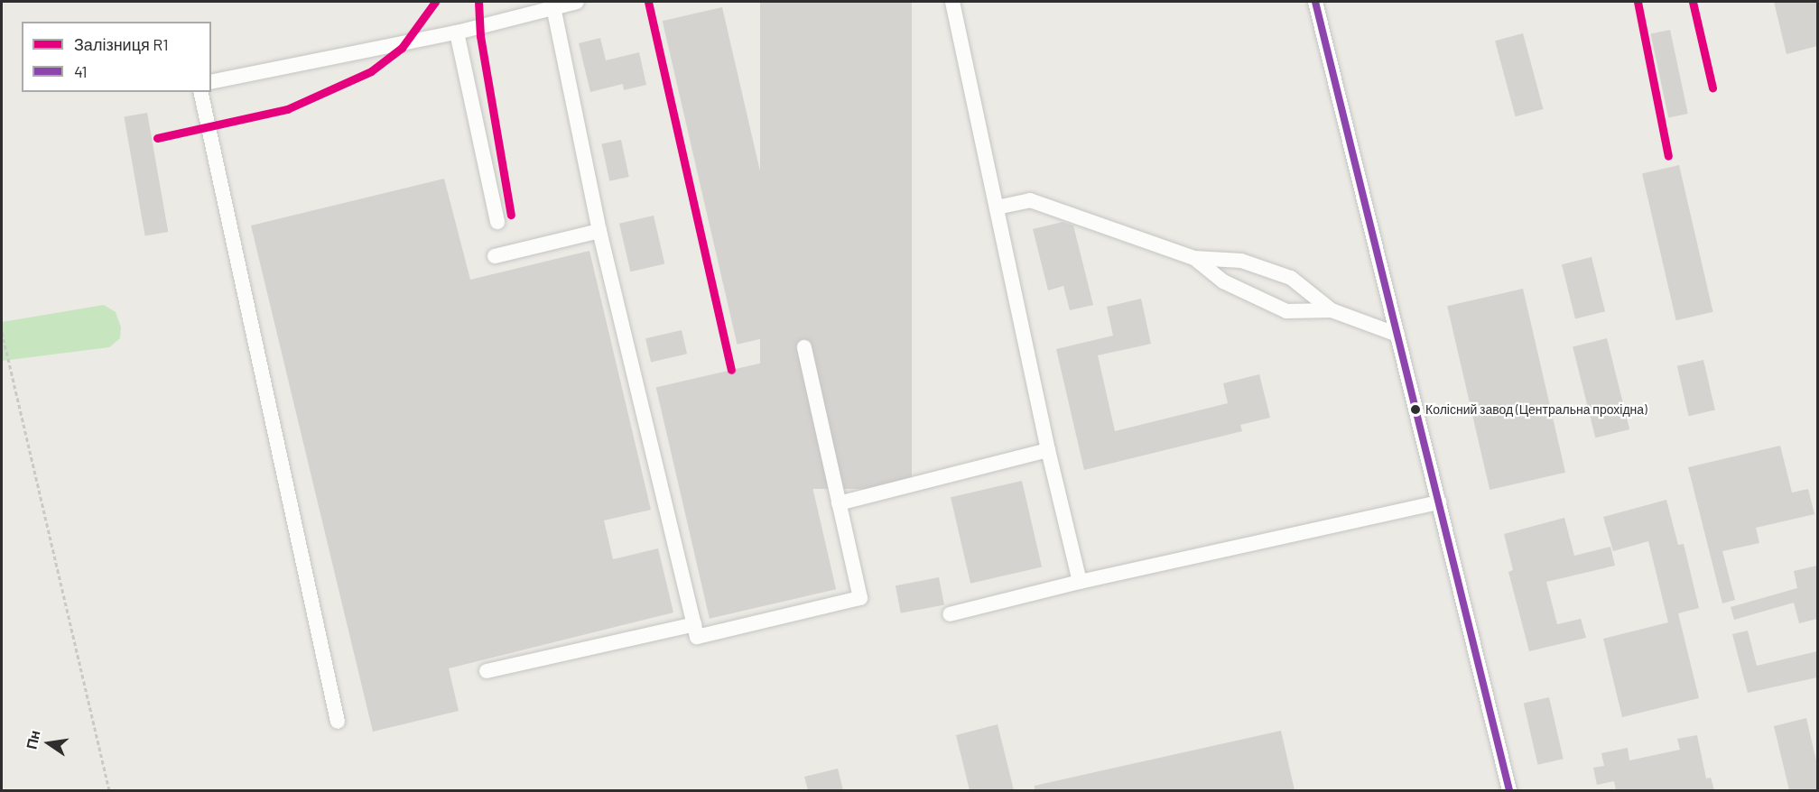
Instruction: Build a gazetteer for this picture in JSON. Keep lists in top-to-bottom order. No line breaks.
{"places":["Колісний завод (Центральна прохідна)"],"lines":["rail line R1","transit line 41"],"legend":["Залізниця R1","41"],"north":"left"}
